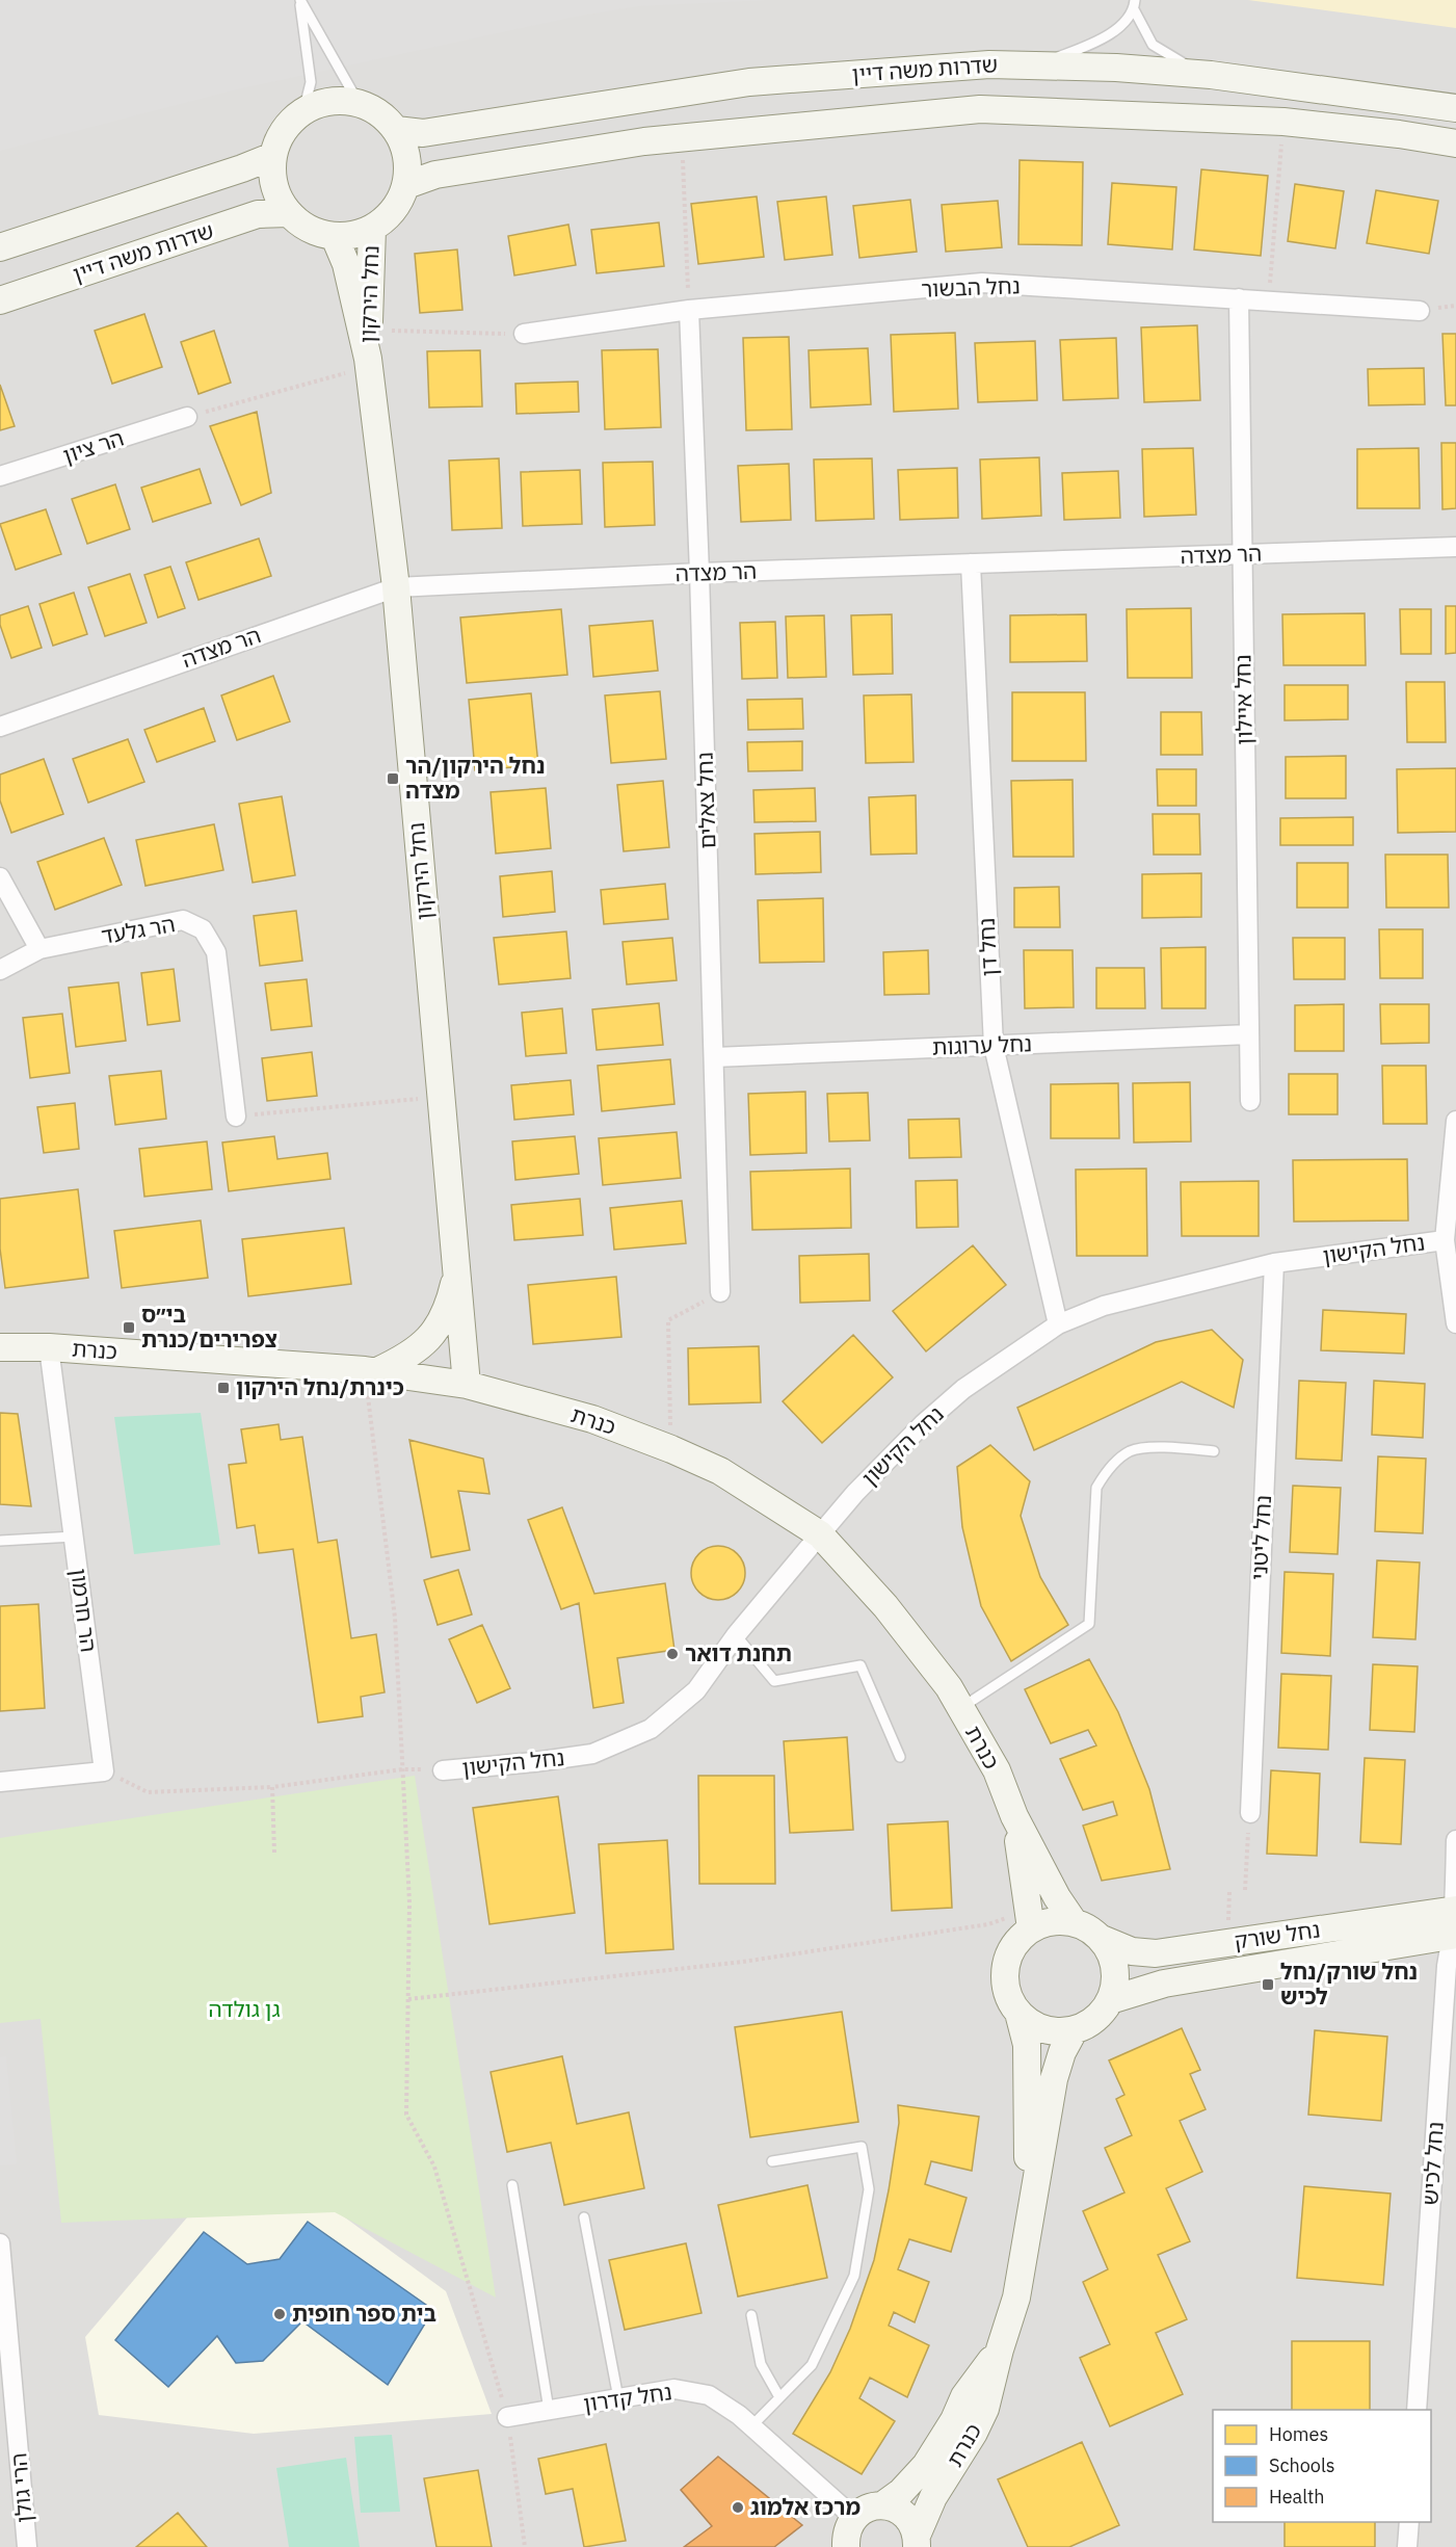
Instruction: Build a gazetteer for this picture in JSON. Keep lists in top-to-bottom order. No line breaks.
{"streets":{"street":["שדרות משה דיין","נחל הבשור","נחל הירקון","הר ציון","הר מצדה","נחל איילון","נחל צאלים","הר גלעד","נחל דן","נחל ערוגות","נחל הקישון","כנרת","נחל ליטני","הר חרמון","נחל שורק","נחל לכיש","נחל קדרון","הרי גולן"]},"crossings":[["שדרות משה דיין","נחל הירקון"],["נחל הבשור","נחל איילון"],["נחל הבשור","נחל צאלים"],["נחל הירקון","הר מצדה"],["נחל הירקון","כנרת"],["הר מצדה","נחל איילון"],["הר מצדה","נחל צאלים"],["הר מצדה","נחל דן"],["נחל איילון","נחל ערוגות"],["נחל צאלים","נחל ערוגות"],["נחל דן","נחל ערוגות"],["נחל דן","נחל הקישון"],["נחל הקישון","כנרת"],["נחל הקישון","נחל ליטני"],["כנרת","הר חרמון"],["כנרת","נחל שורק"],["כנרת","נחל קדרון"],["נחל שורק","נחל לכיש"]],"parks":["גן גולדה"],"places":{"transit":["נחל הירקון/הר מצדה","בי״ס צפרירים/כנרת","כינרת/נחל הירקון","נחל שורק/נחל לכיש"],"other":["תחנת דואר","בית ספר חופית","מרכז אלמוג"]},"legend":["Homes","Schools","Health"]}
